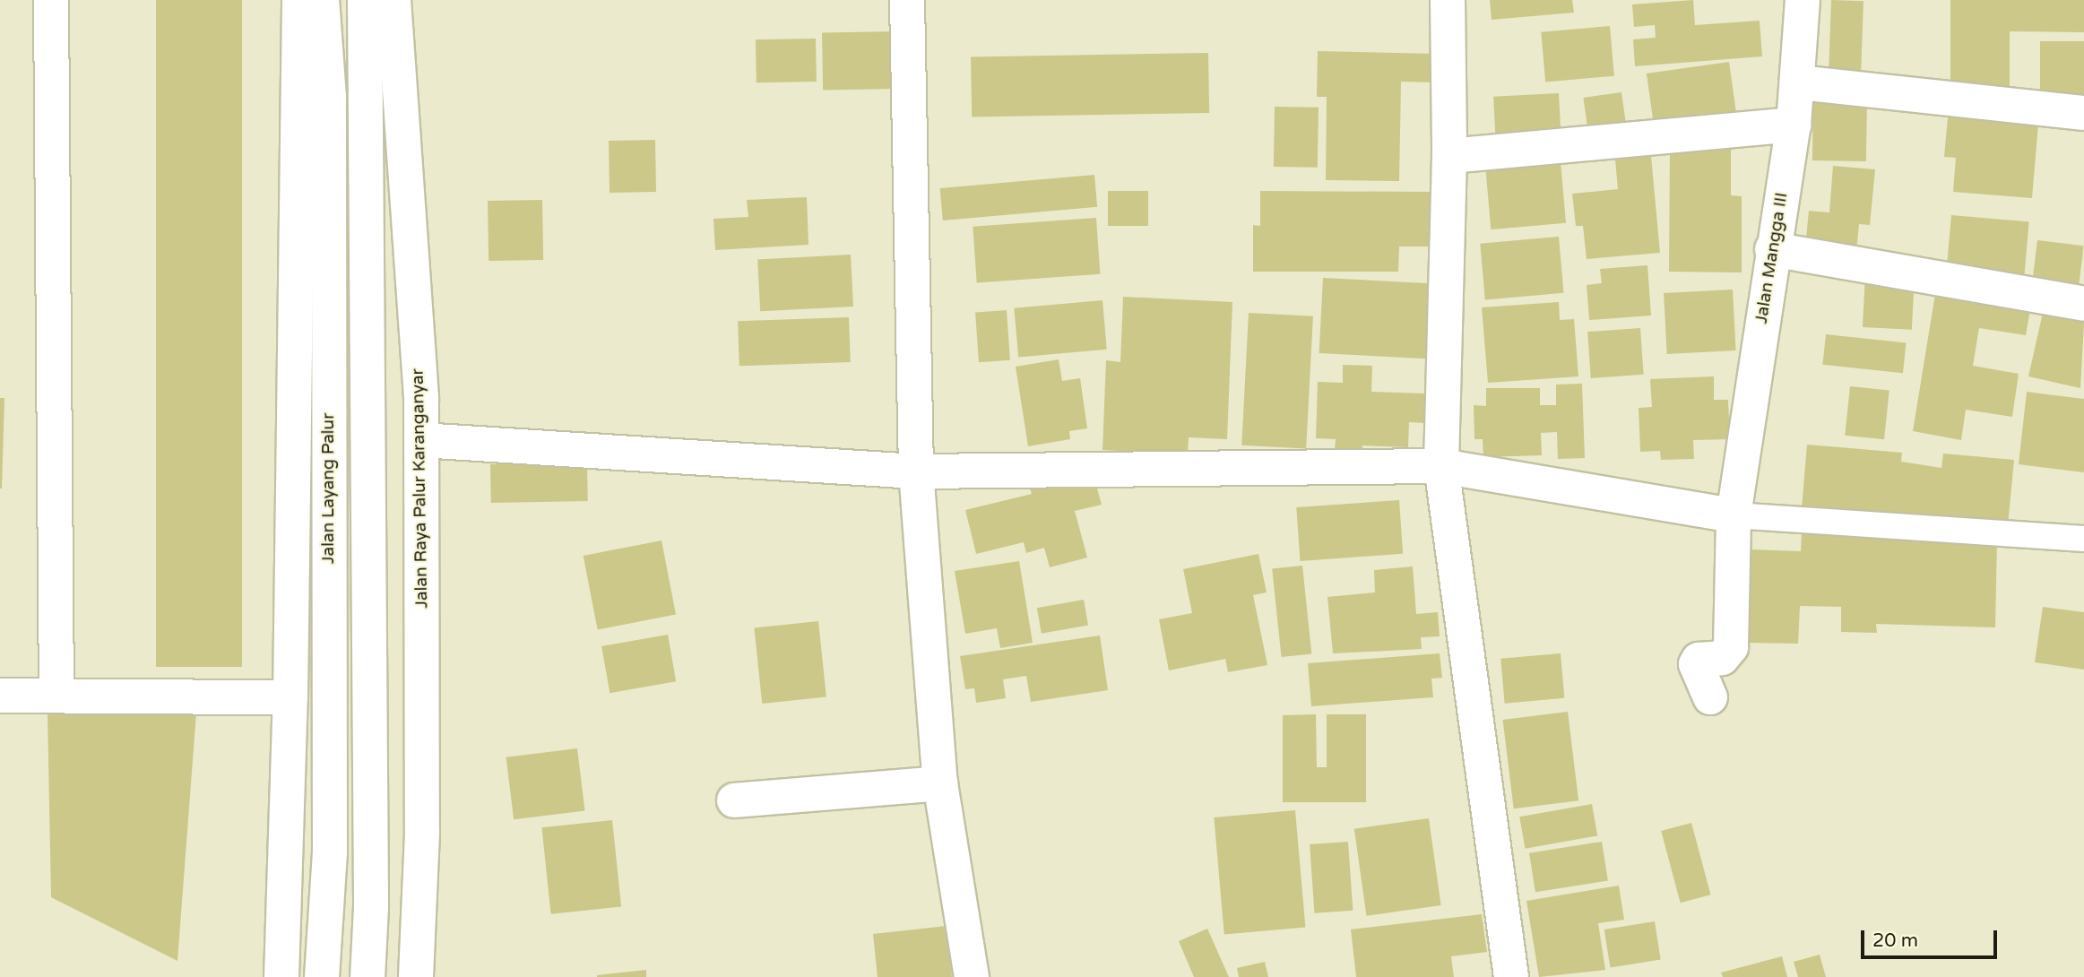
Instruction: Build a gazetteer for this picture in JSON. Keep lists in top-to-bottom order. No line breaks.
{"streets":{"street":["Jalan Mangga III","Jalan Layang Palur","Jalan Raya Palur Karanganyar"]},"scale_bar":"20 m"}
